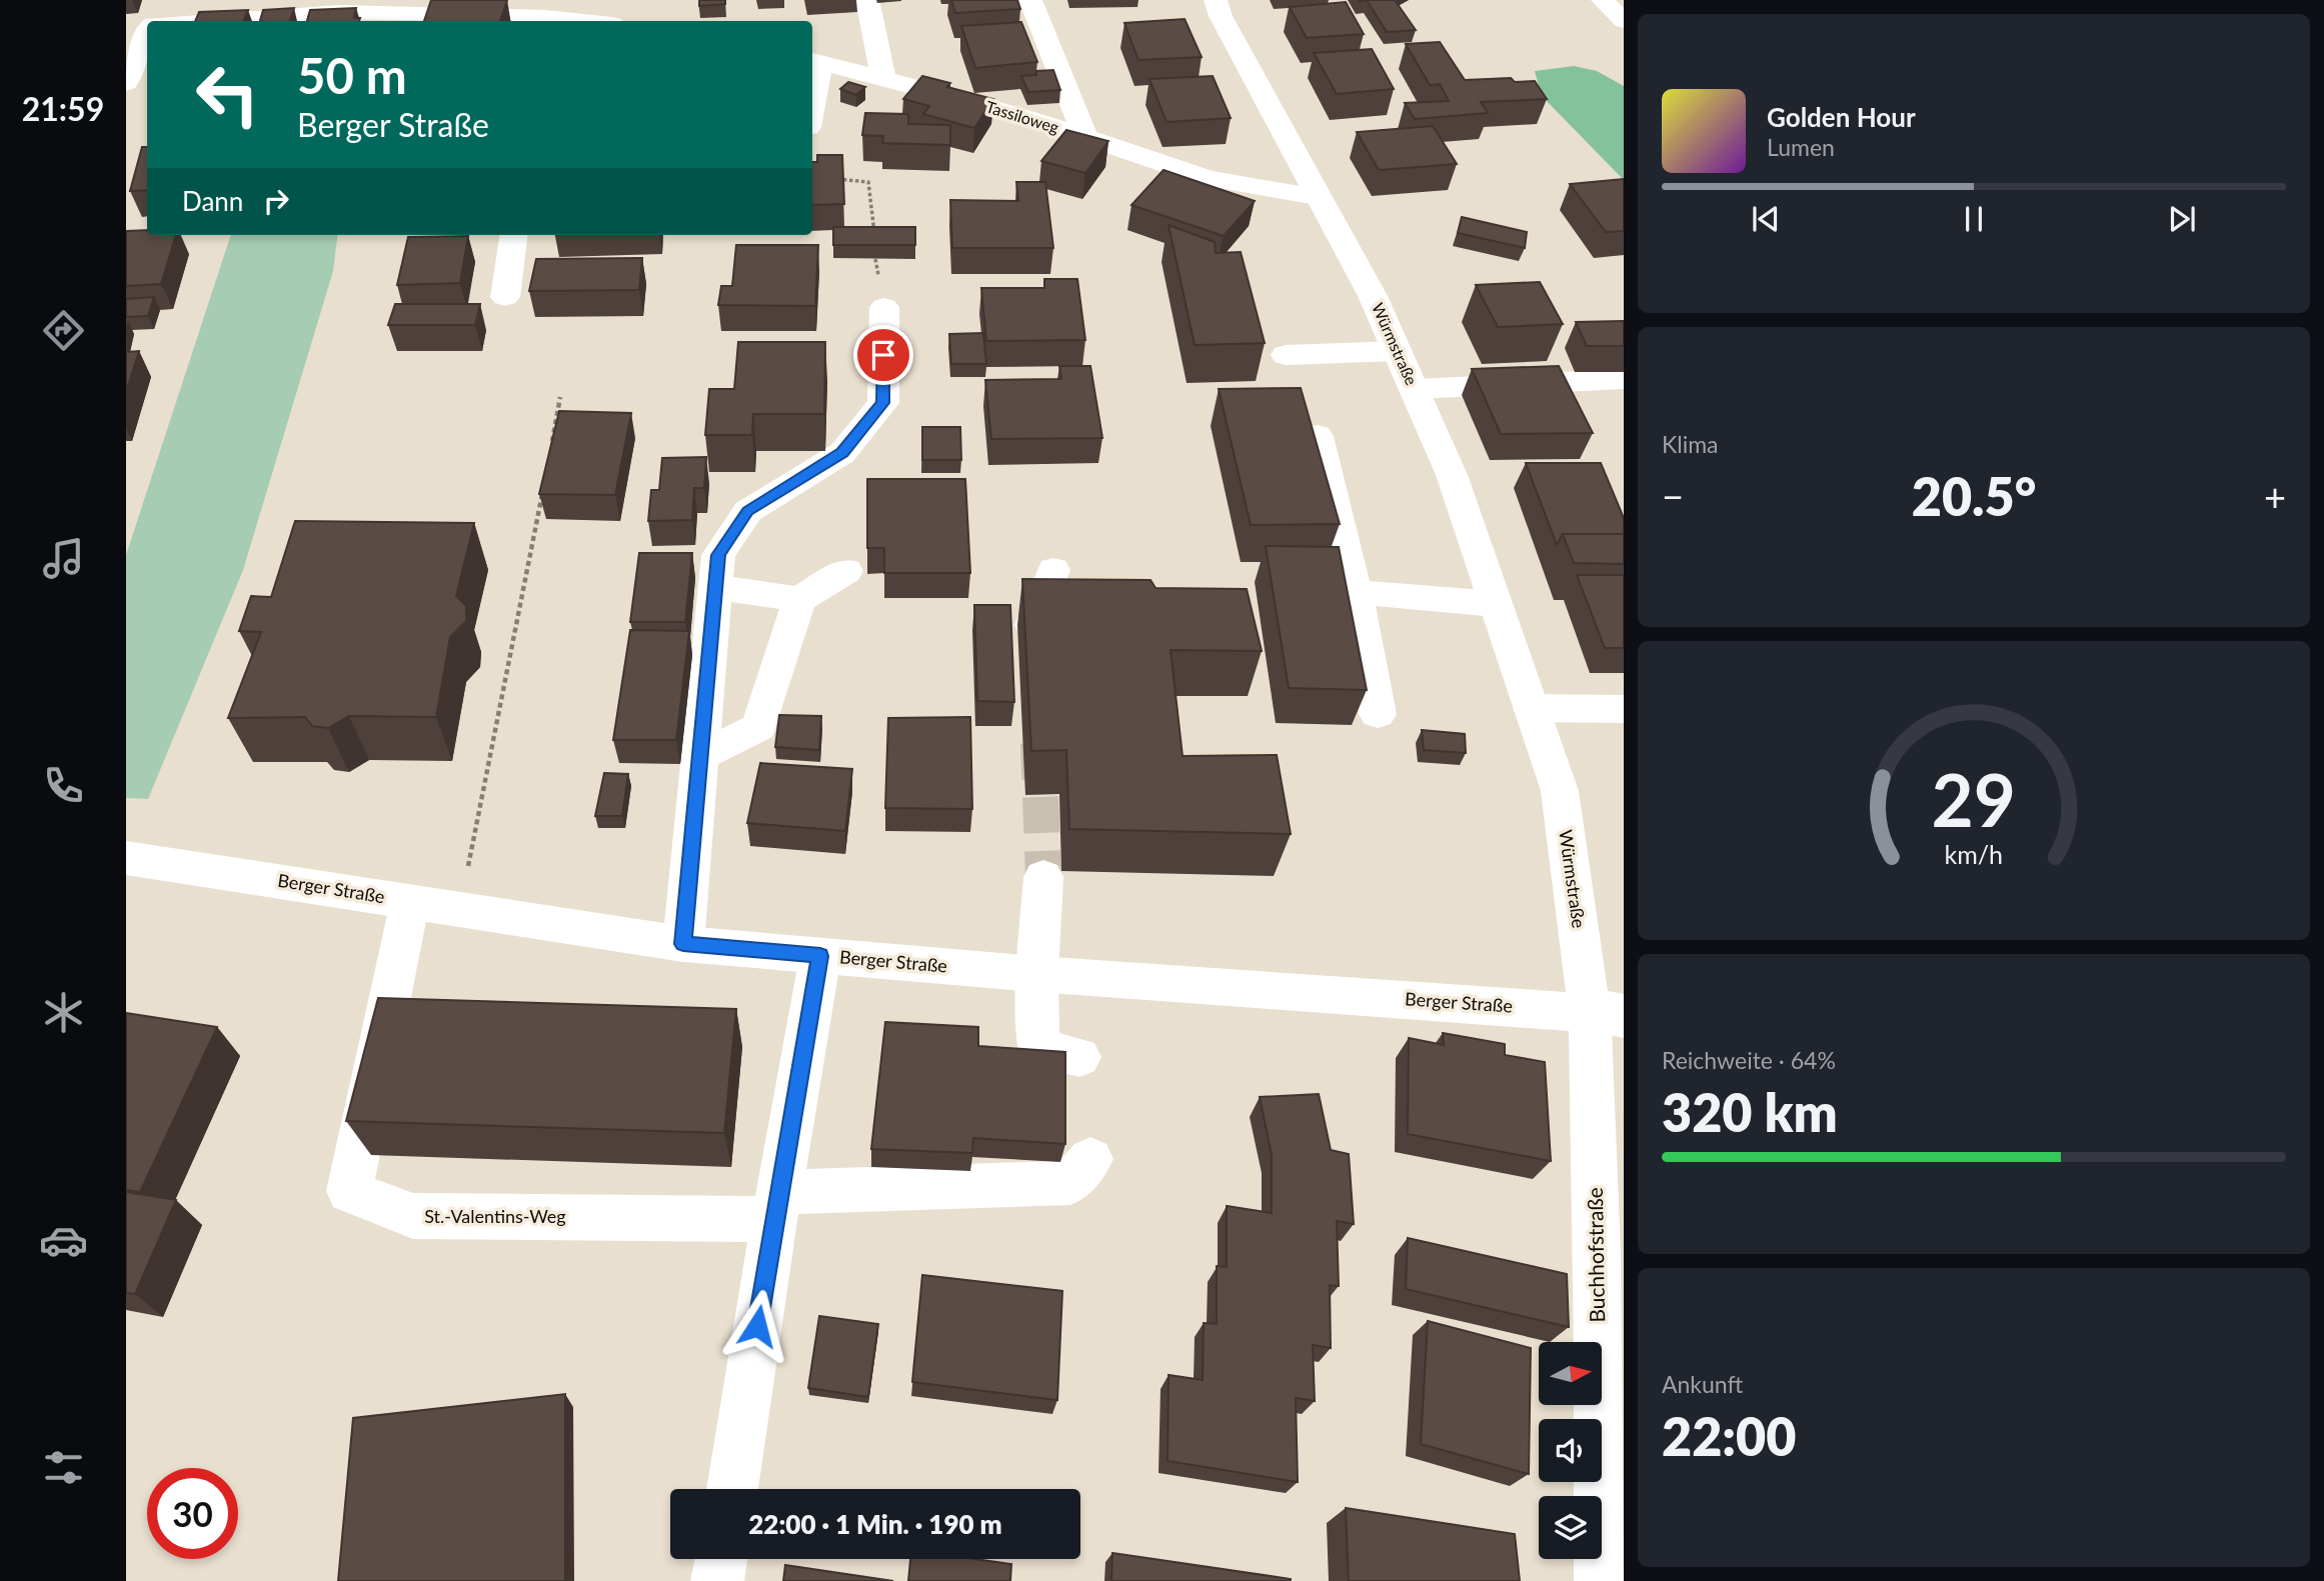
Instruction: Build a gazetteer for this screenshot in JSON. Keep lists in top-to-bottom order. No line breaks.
{"streets":{"main road":["Tassiloweg","Würmstraße","Berger Straße","St.-Valentins-Weg","Buchhofstraße"]},"crossings":[["Tassiloweg","Würmstraße"],["Würmstraße","Berger Straße"],["Würmstraße","Buchhofstraße"],["Berger Straße","St.-Valentins-Weg"],["Berger Straße","Buchhofstraße"]],"north":"right","page":{"tabs":"21:59","turn":["50 m","Berger Straße"],"song":["Golden Hour","Lumen"],"then":"Dann","tile":["Klima",["Reichweite · 64%","320 km"],["Ankunft","22:00"]],"heat":["−","20.5°","+"],"limit":"30","trip":"22:00 · 1 Min. · 190 m","gauge":["29","km/h"]}}
